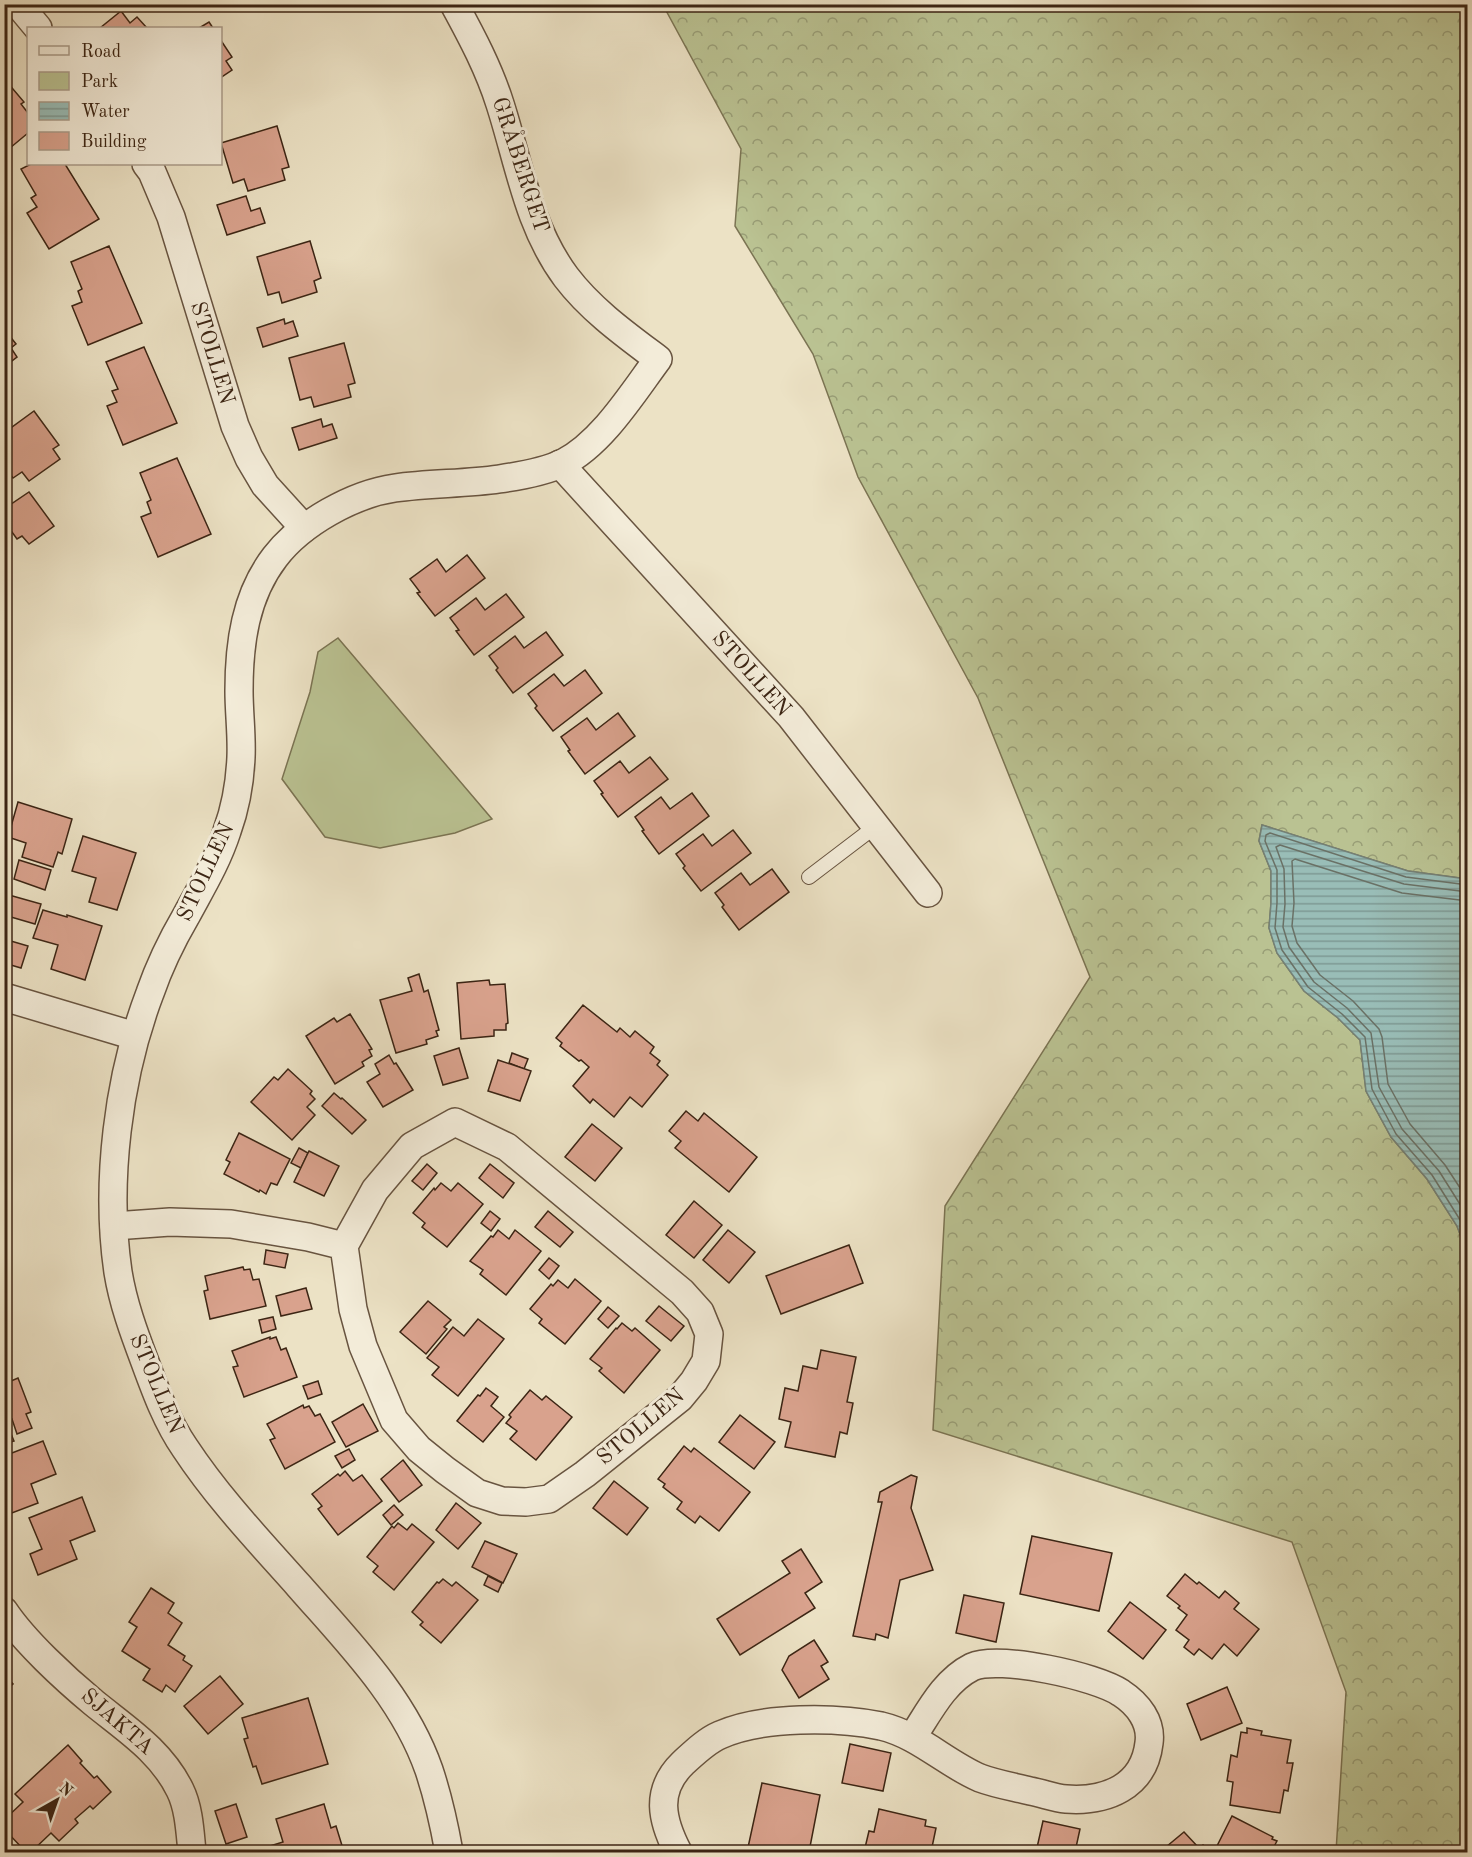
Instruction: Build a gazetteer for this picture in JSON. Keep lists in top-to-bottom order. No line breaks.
{"streets":{"street":["GRÅBERGET","STOLLEN","SJAKTA"]},"crossings":[["GRÅBERGET","STOLLEN"]],"legend":["Road","Park","Water","Building"],"north":"top right"}
